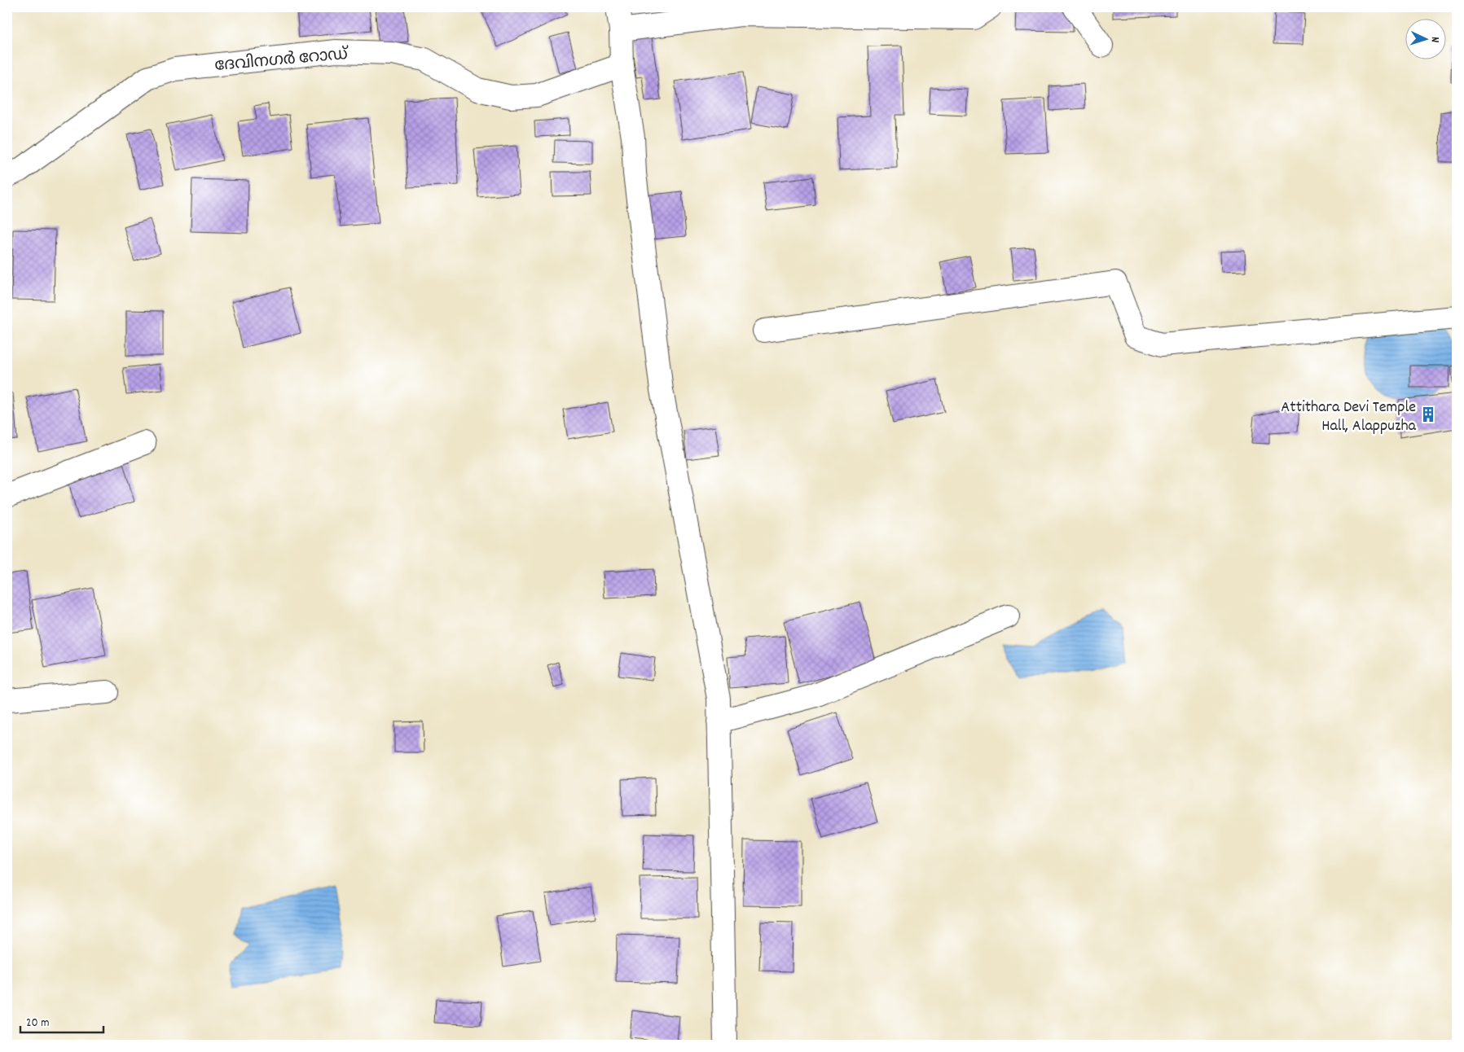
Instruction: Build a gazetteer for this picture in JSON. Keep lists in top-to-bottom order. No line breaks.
{"streets":{"street":["ദേവിനഗർ റോഡ്"]},"places":{"building":["Attithara Devi Temple Hall, Alappuzha"]},"scale_bar":"20 m","north":"right"}
